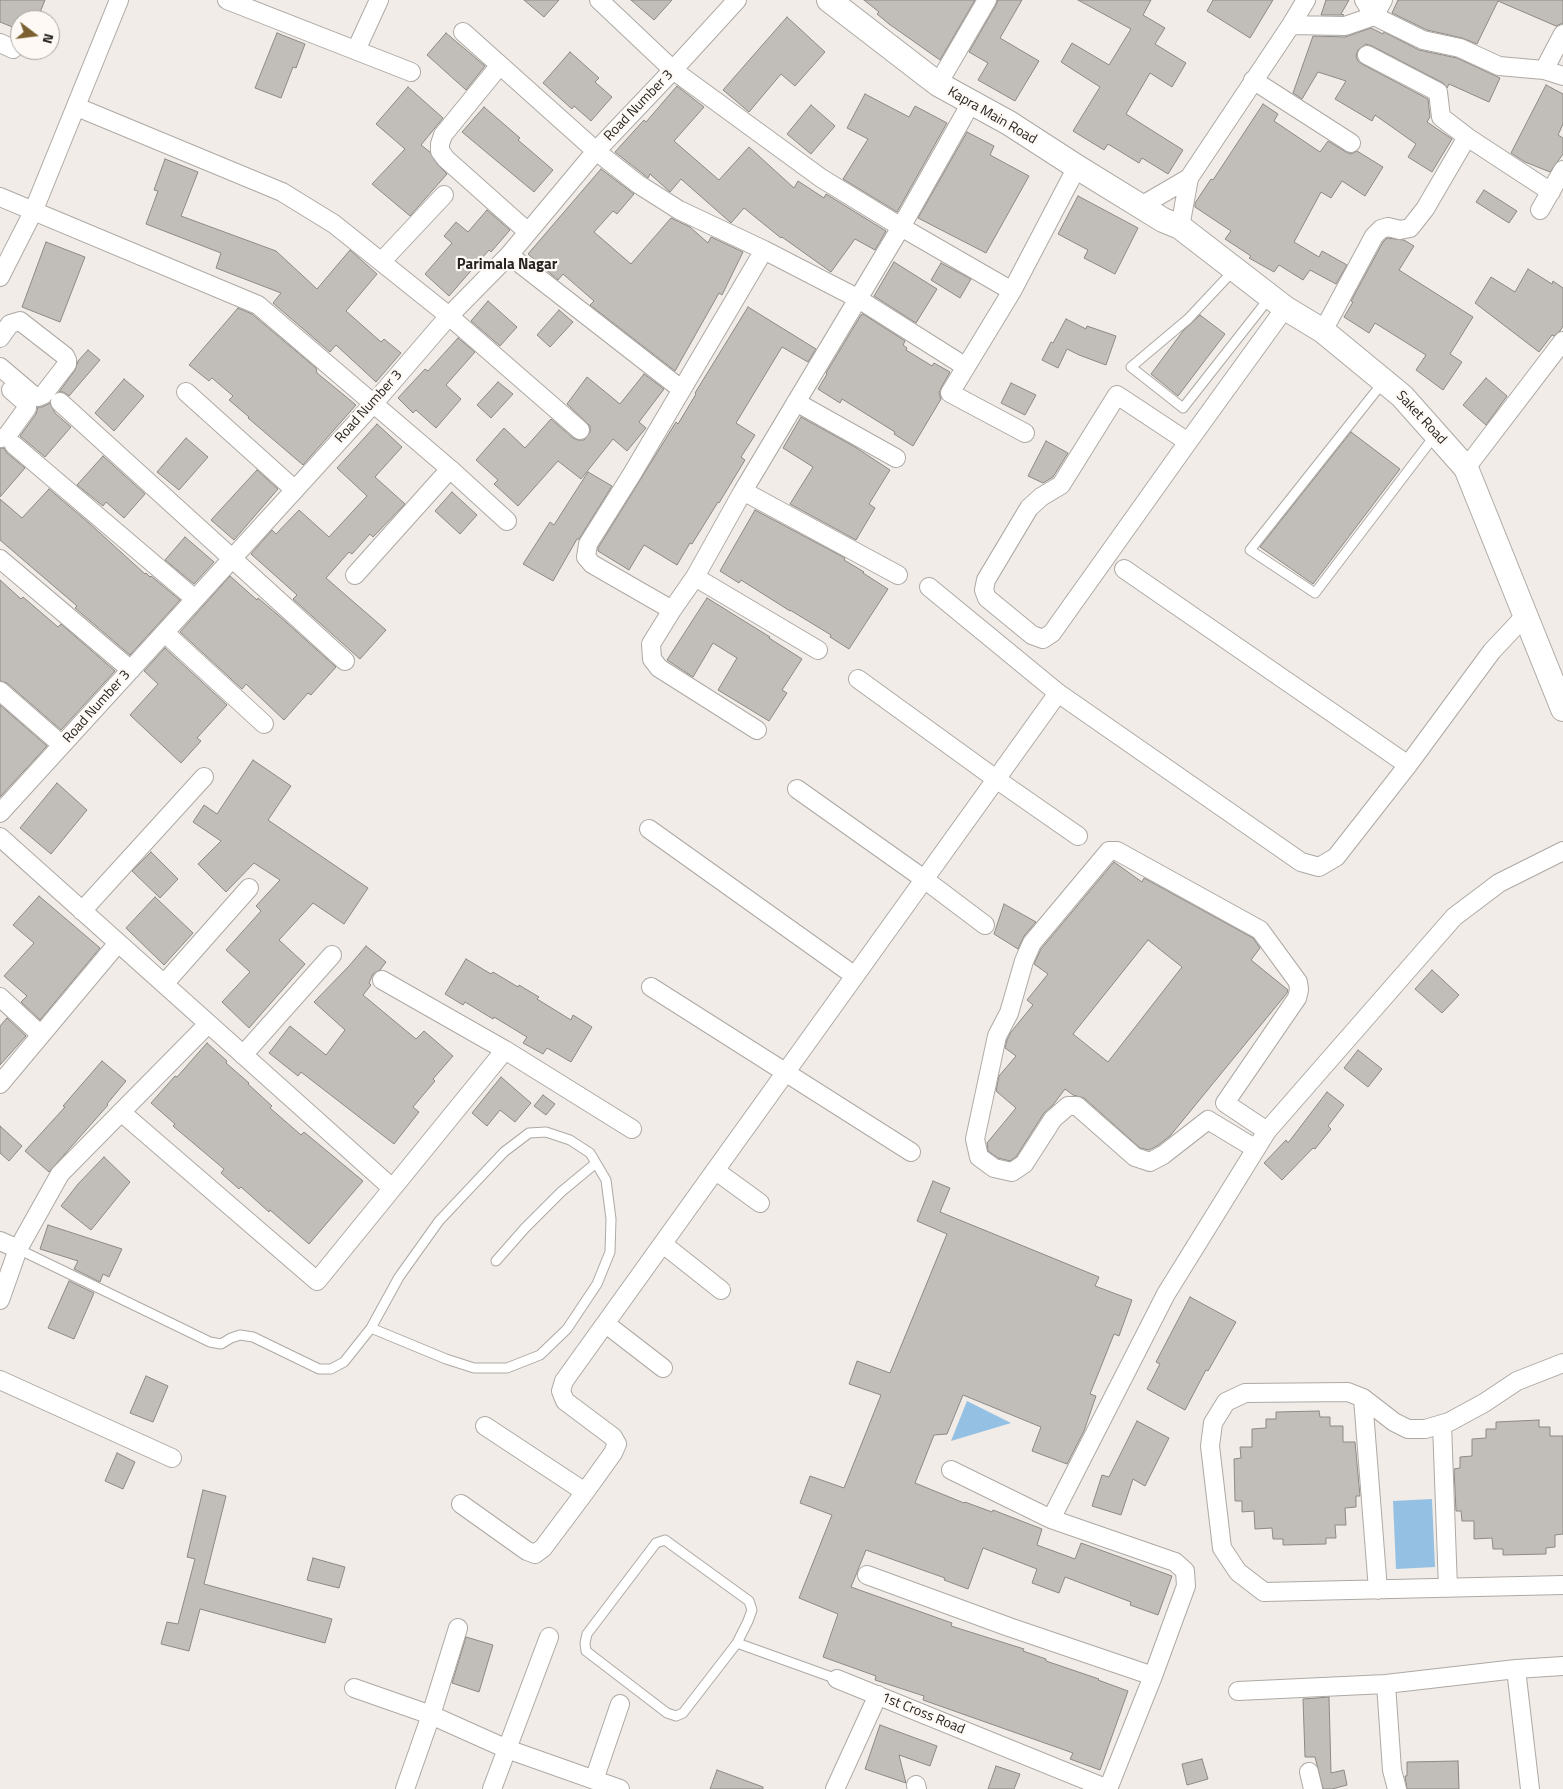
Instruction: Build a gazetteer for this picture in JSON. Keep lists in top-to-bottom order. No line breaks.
{"streets":{"street":["Road Number 3","Kapra Main Road","Saket Road","1st Cross Road"]},"crossings":[["Kapra Main Road","Saket Road"]],"districts":["Parimala Nagar"],"north":"right"}
